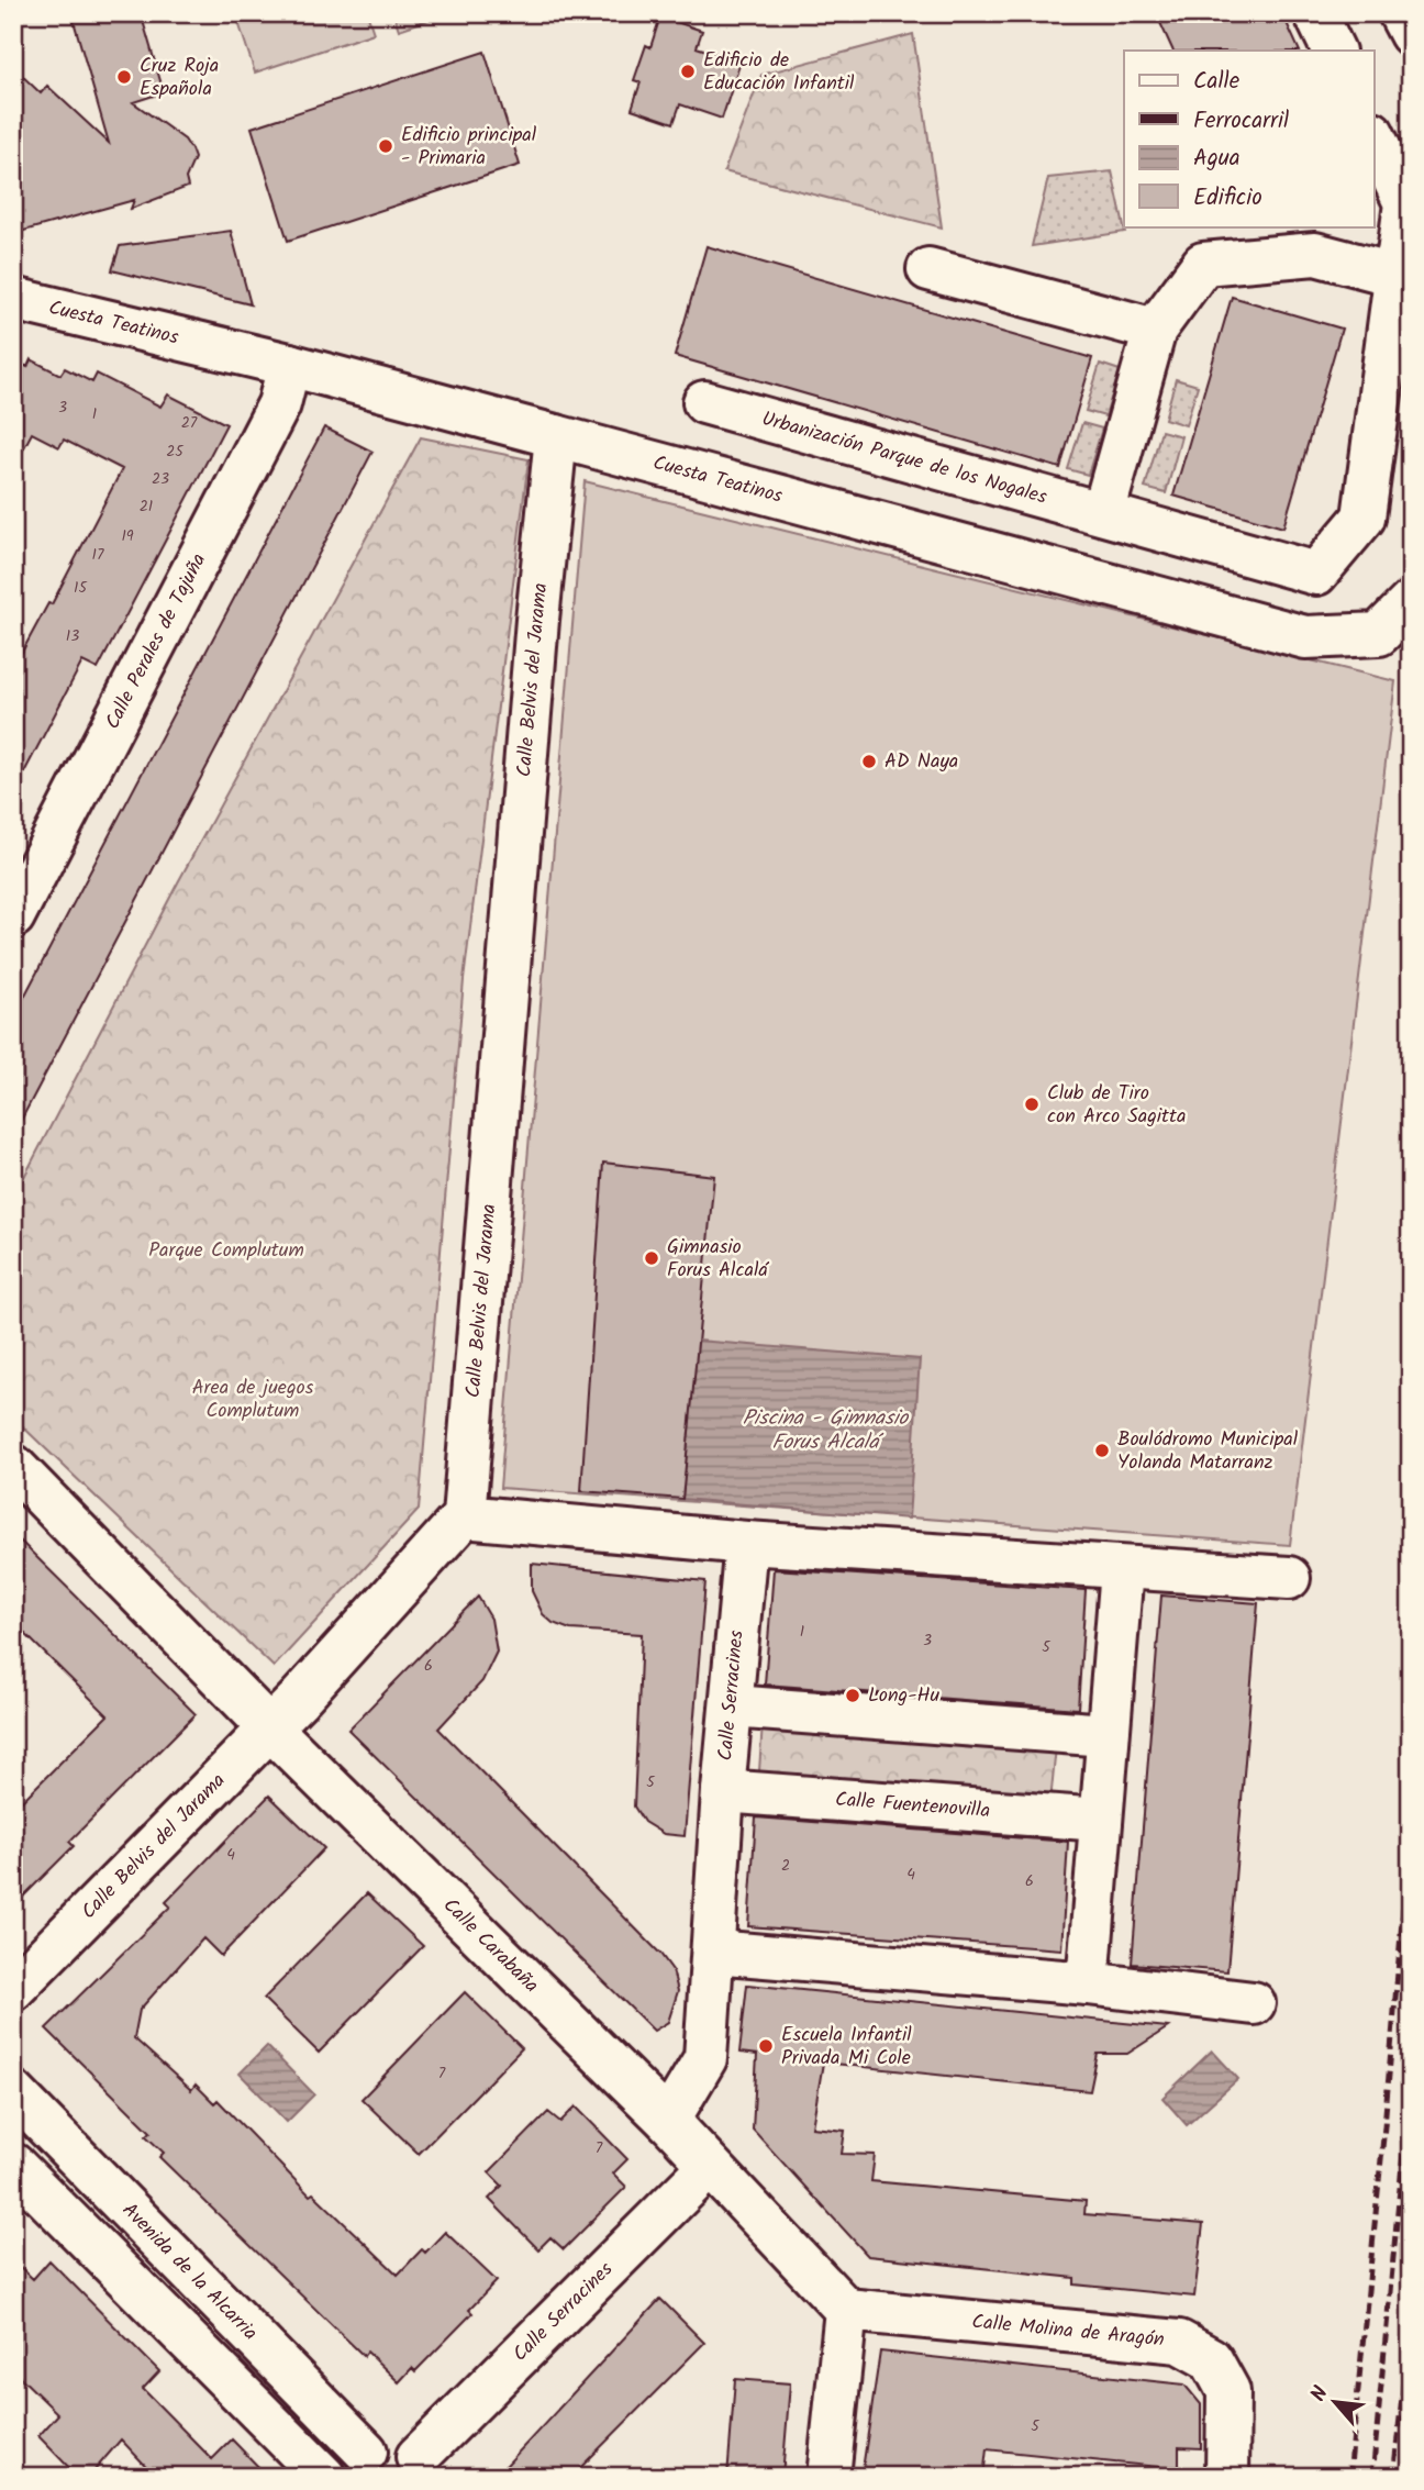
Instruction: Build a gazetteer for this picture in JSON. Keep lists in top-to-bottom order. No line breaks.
{"streets":{"street":["Cuesta Teatinos","Urbanización Parque de los Nogales","Calle Perales de Tajuña","Calle Belvis del Jarama","Calle Serracines","Calle Fuentenovilla","Calle Carabaña","Avenida de la Alcarria","Calle Molina de Aragón"]},"crossings":[["Cuesta Teatinos","Calle Perales de Tajuña"],["Cuesta Teatinos","Calle Belvis del Jarama"],["Calle Belvis del Jarama","Calle Carabaña"],["Calle Serracines","Calle Fuentenovilla"],["Calle Serracines","Calle Carabaña"],["Calle Serracines","Avenida de la Alcarria"],["Calle Carabaña","Calle Molina de Aragón"]],"water":["Piscina - Gimnasio Forus Alcalá"],"parks":["Parque Complutum","Area de juegos Complutum"],"places":["Edificio de Educación Infantil","Cruz Roja Española","Edificio principal - Primaria","AD Naya","Club de Tiro con Arco Sagitta","Gimnasio Forus Alcalá","Boulódromo Municipal Yolanda Matarranz","Long-Hu","Escuela Infantil Privada Mi Cole"],"house_numbers":["3","1","27","25","23","21","19","17","15","13","1","3","5","6","5","4","2","4","6","7","7","5"],"legend":["Calle","Ferrocarril","Agua","Edificio"],"north":"top left"}
